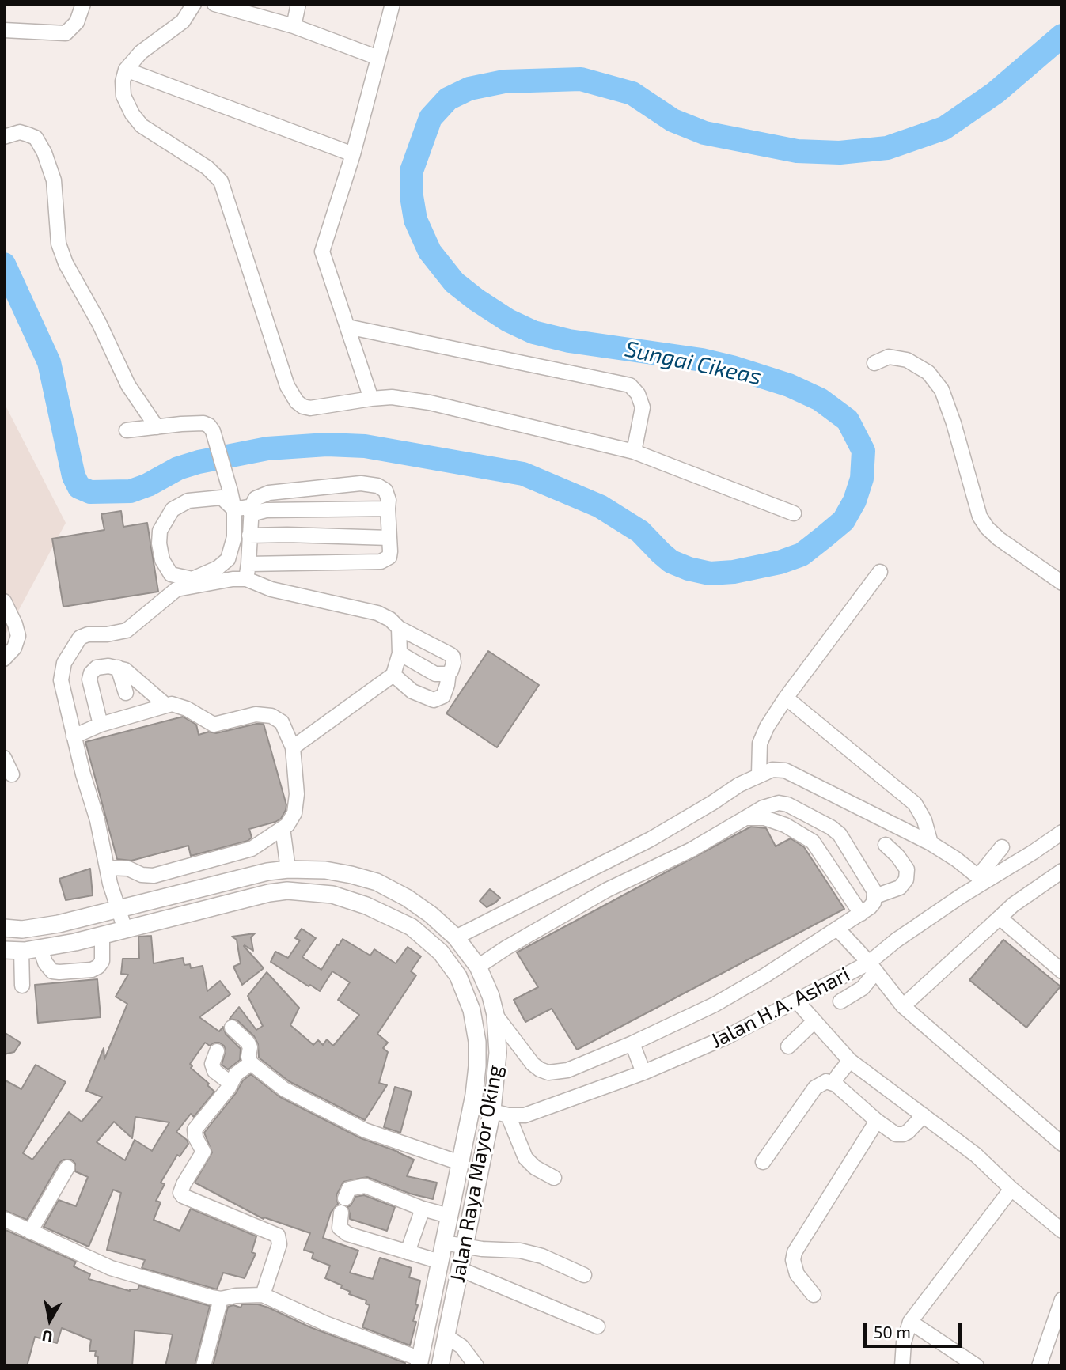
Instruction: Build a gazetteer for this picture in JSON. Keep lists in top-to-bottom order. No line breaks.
{"streets":{"main road":["Jalan Raya Mayor Oking"],"street":["Jalan H.A. Ashari"]},"crossings":[["Jalan H.A. Ashari","Jalan Raya Mayor Oking"]],"water":["Sungai Cikeas"],"scale_bar":"50 m","north":"bottom"}
